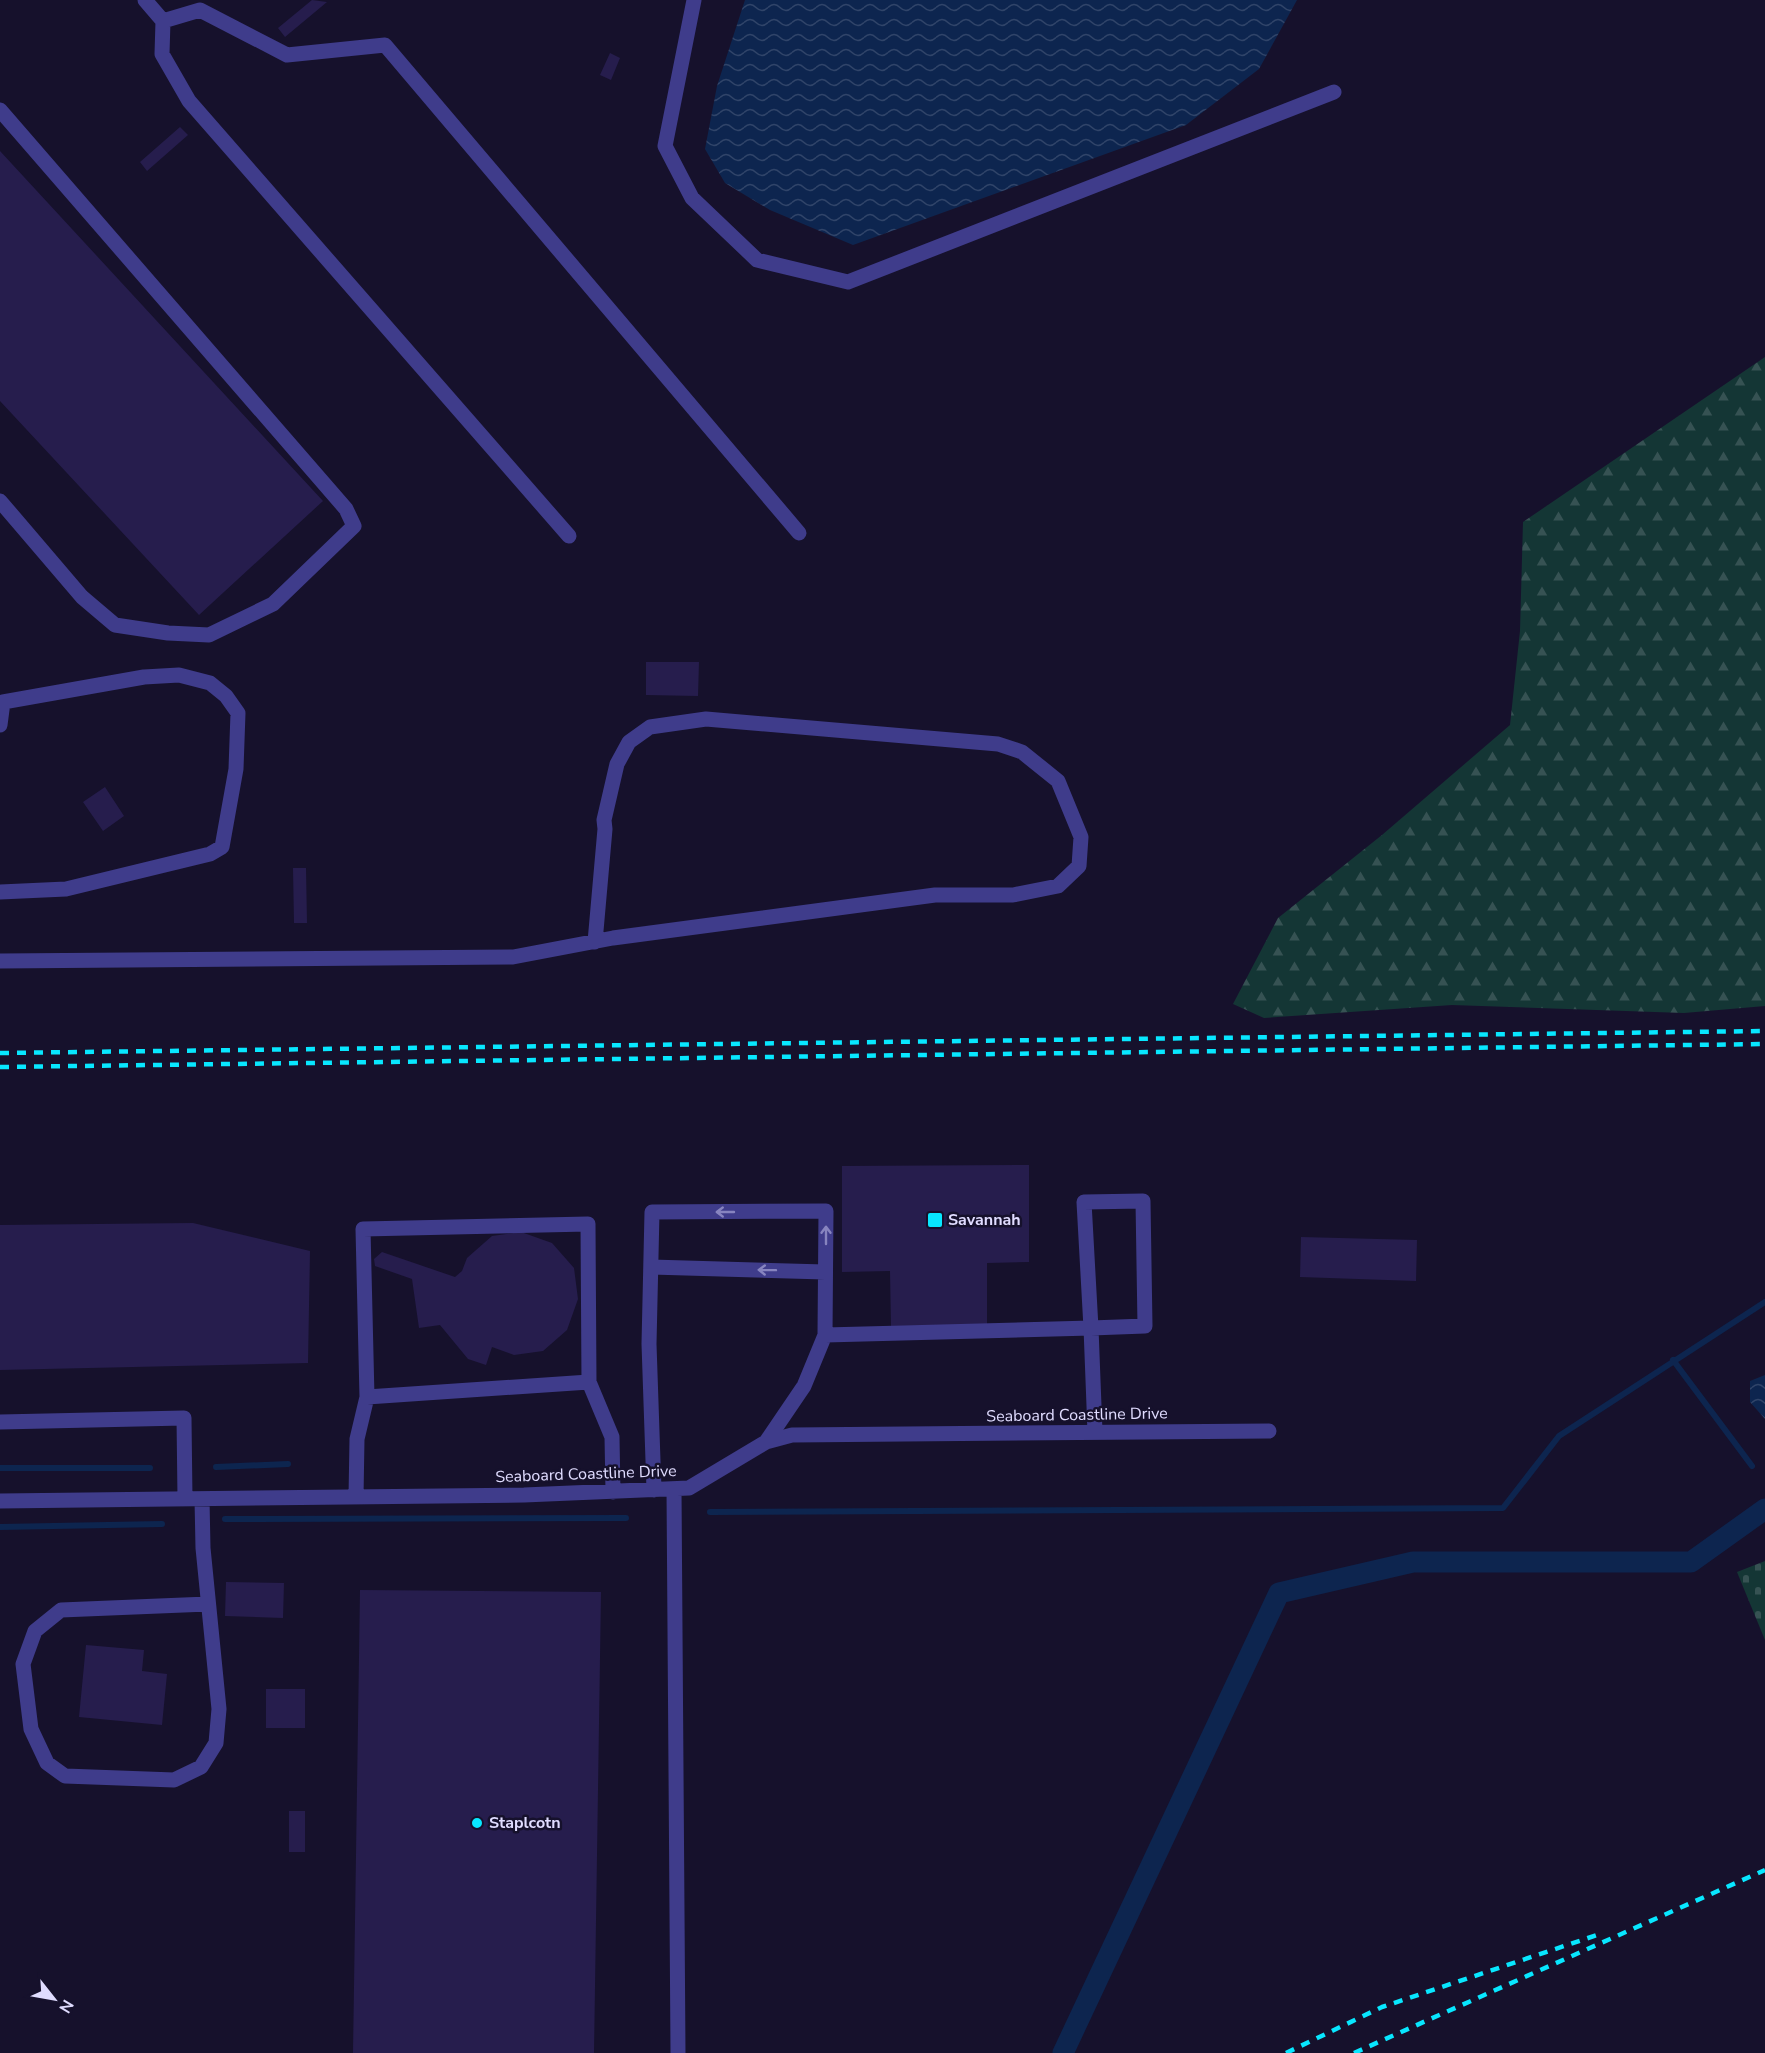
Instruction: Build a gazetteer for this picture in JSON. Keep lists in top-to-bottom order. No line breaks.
{"streets":{"street":["Seaboard Coastline Drive"]},"places":{"transit":["Savannah"],"other":["Staplcotn"]},"north":"bottom right"}
